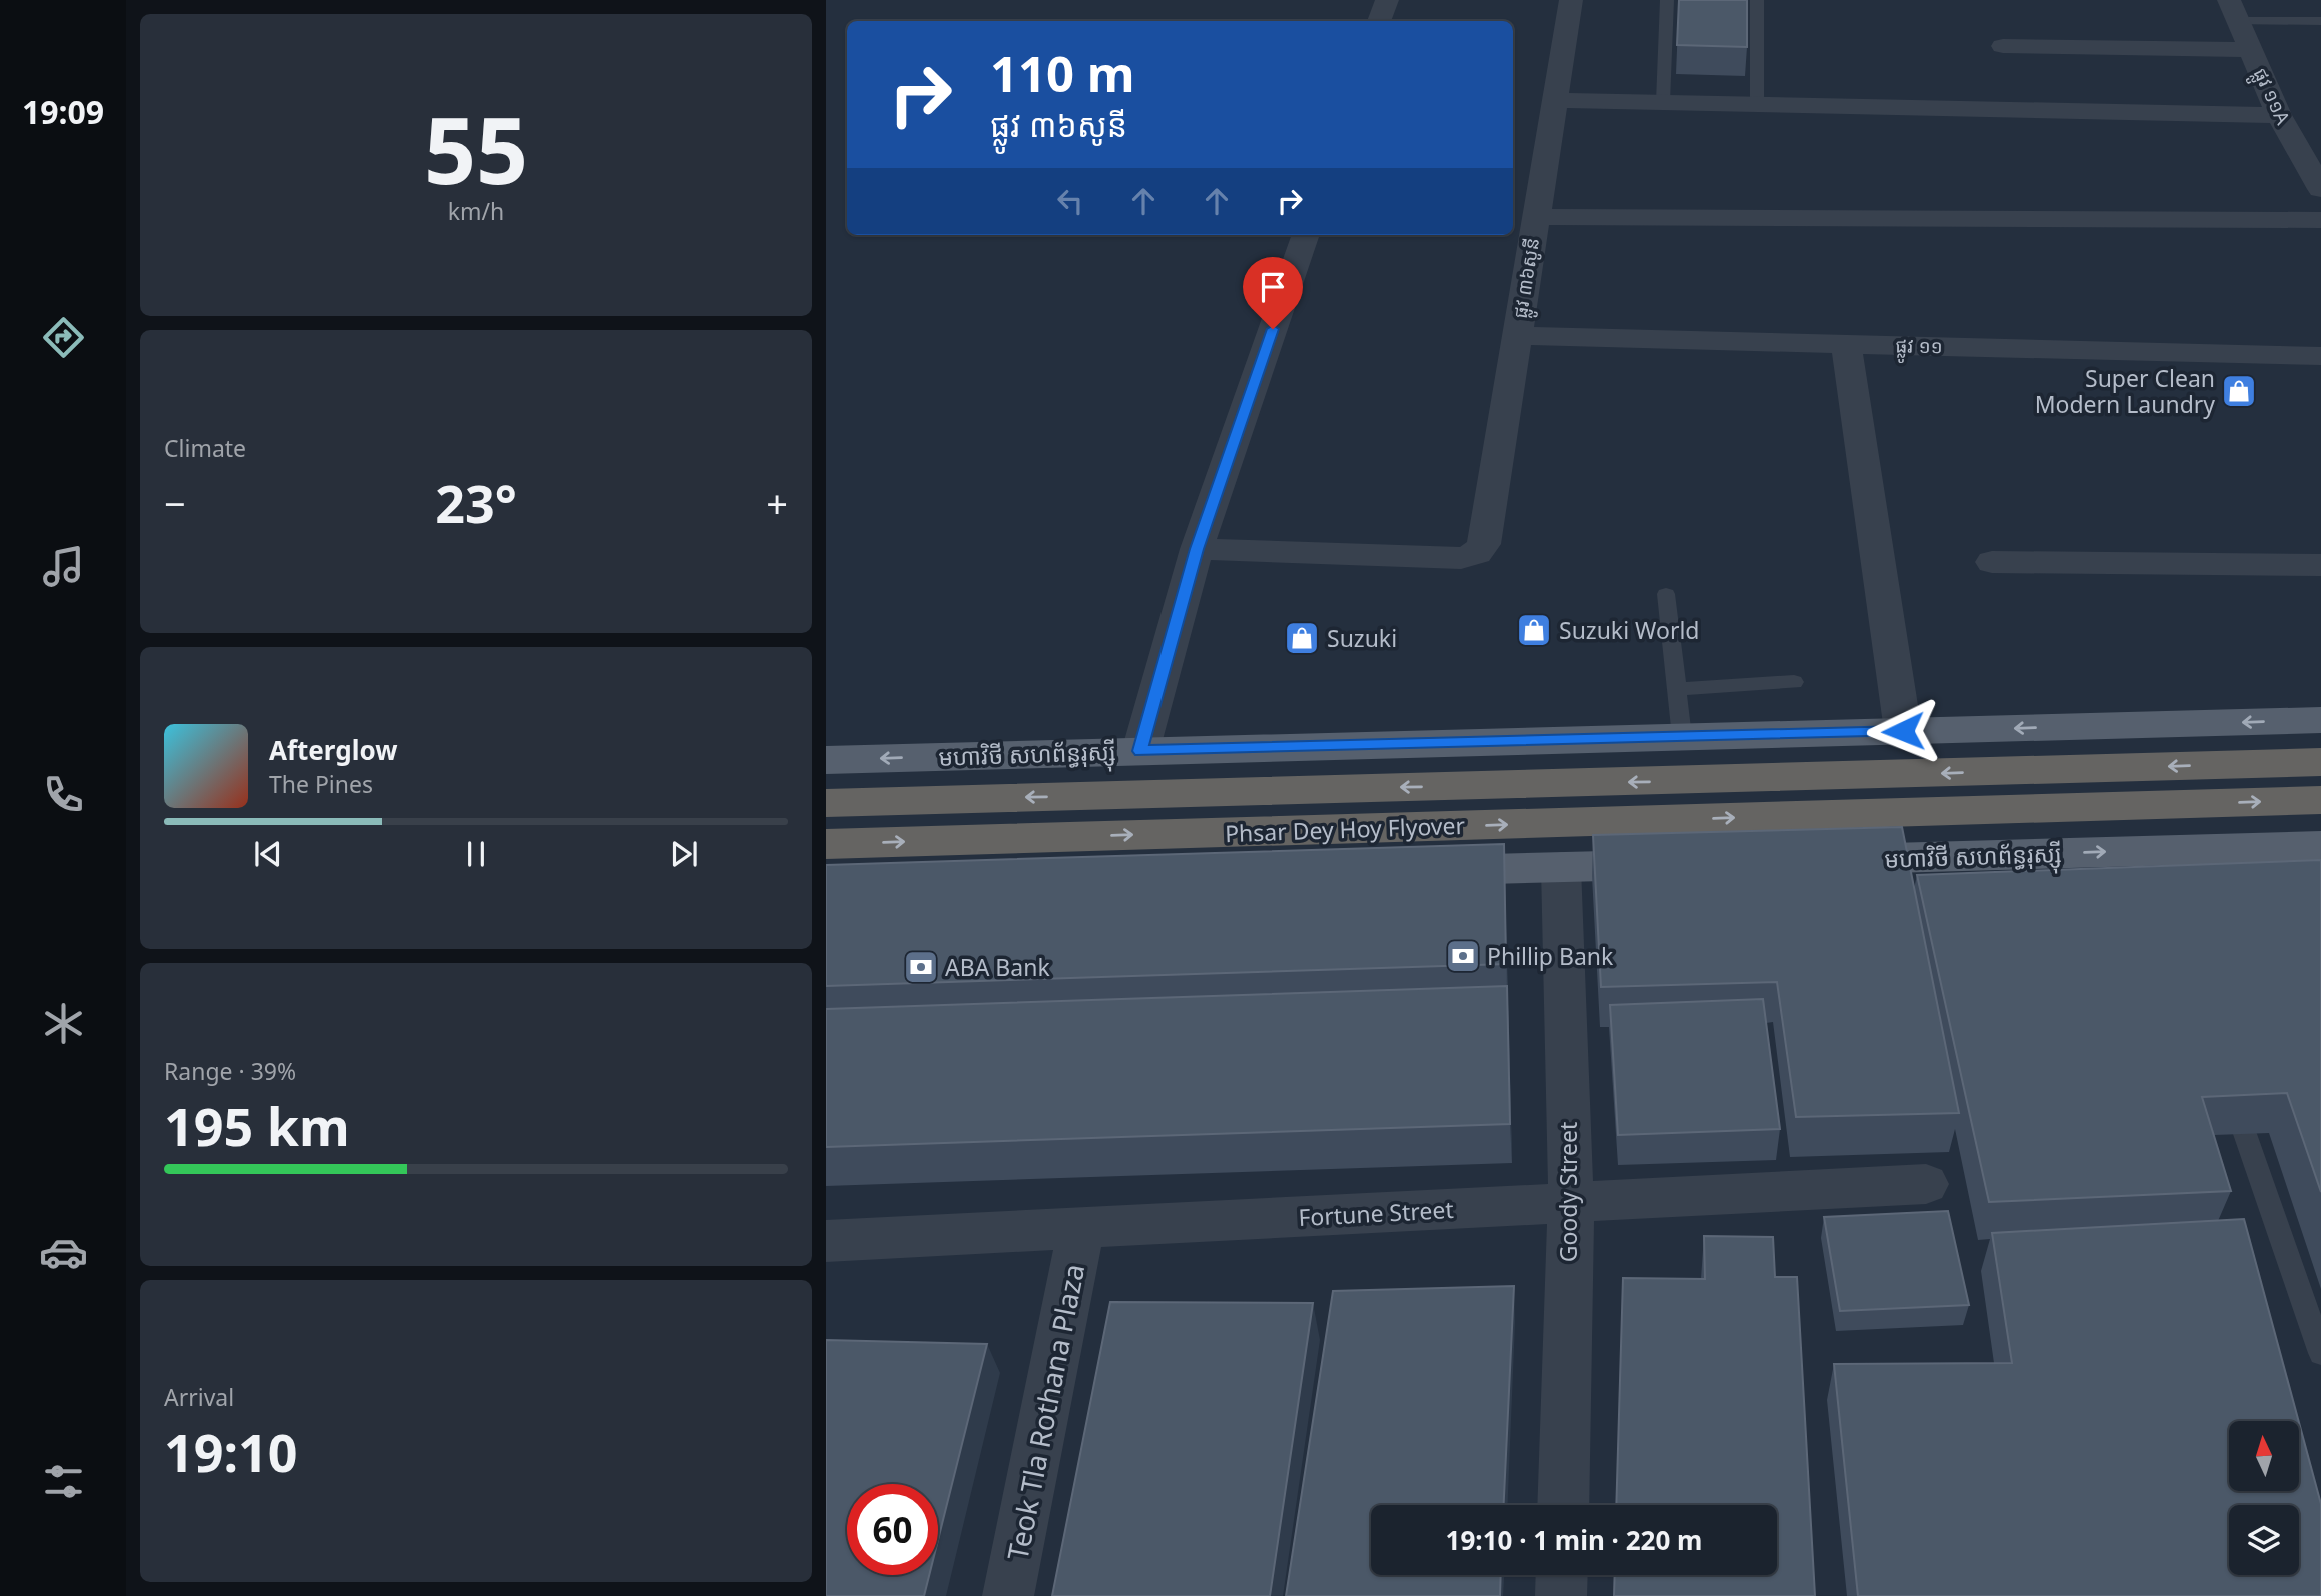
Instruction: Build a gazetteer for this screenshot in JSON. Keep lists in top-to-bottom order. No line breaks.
{"streets":{"highway":["មហាវិថី សហព័ន្ធរុស្ស៊ី","Phsar Dey Hoy Flyover"],"street":["ផ្លូវ ១១A","ផ្លូវ ៣៦សូនី","ផ្លូវ ១១","Goody Street","Fortune Street","Teok Tla Rothana Plaza"]},"crossings":[["ផ្លូវ ៣៦សូនី","ផ្លូវ ១១"],["មហាវិថី សហព័ន្ធរុស្ស៊ី","Phsar Dey Hoy Flyover"],["Goody Street","Fortune Street"],["Fortune Street","Teok Tla Rothana Plaza"]],"places":{"shop":["Super Clean Modern Laundry","Suzuki World","Suzuki"],"bank":["Phillip Bank","ABA Bank"]},"north":"top","page":{"tabs":"19:09","tile":[["55","km/h"],"Climate",["Range · 39%","195 km"],["Arrival","19:10"]],"turn":["110 m","ផ្លូវ ៣៦សូនី"],"heat":["−","23°","+"],"song":["Afterglow","The Pines"],"limit":"60","trip":"19:10 · 1 min · 220 m"}}
